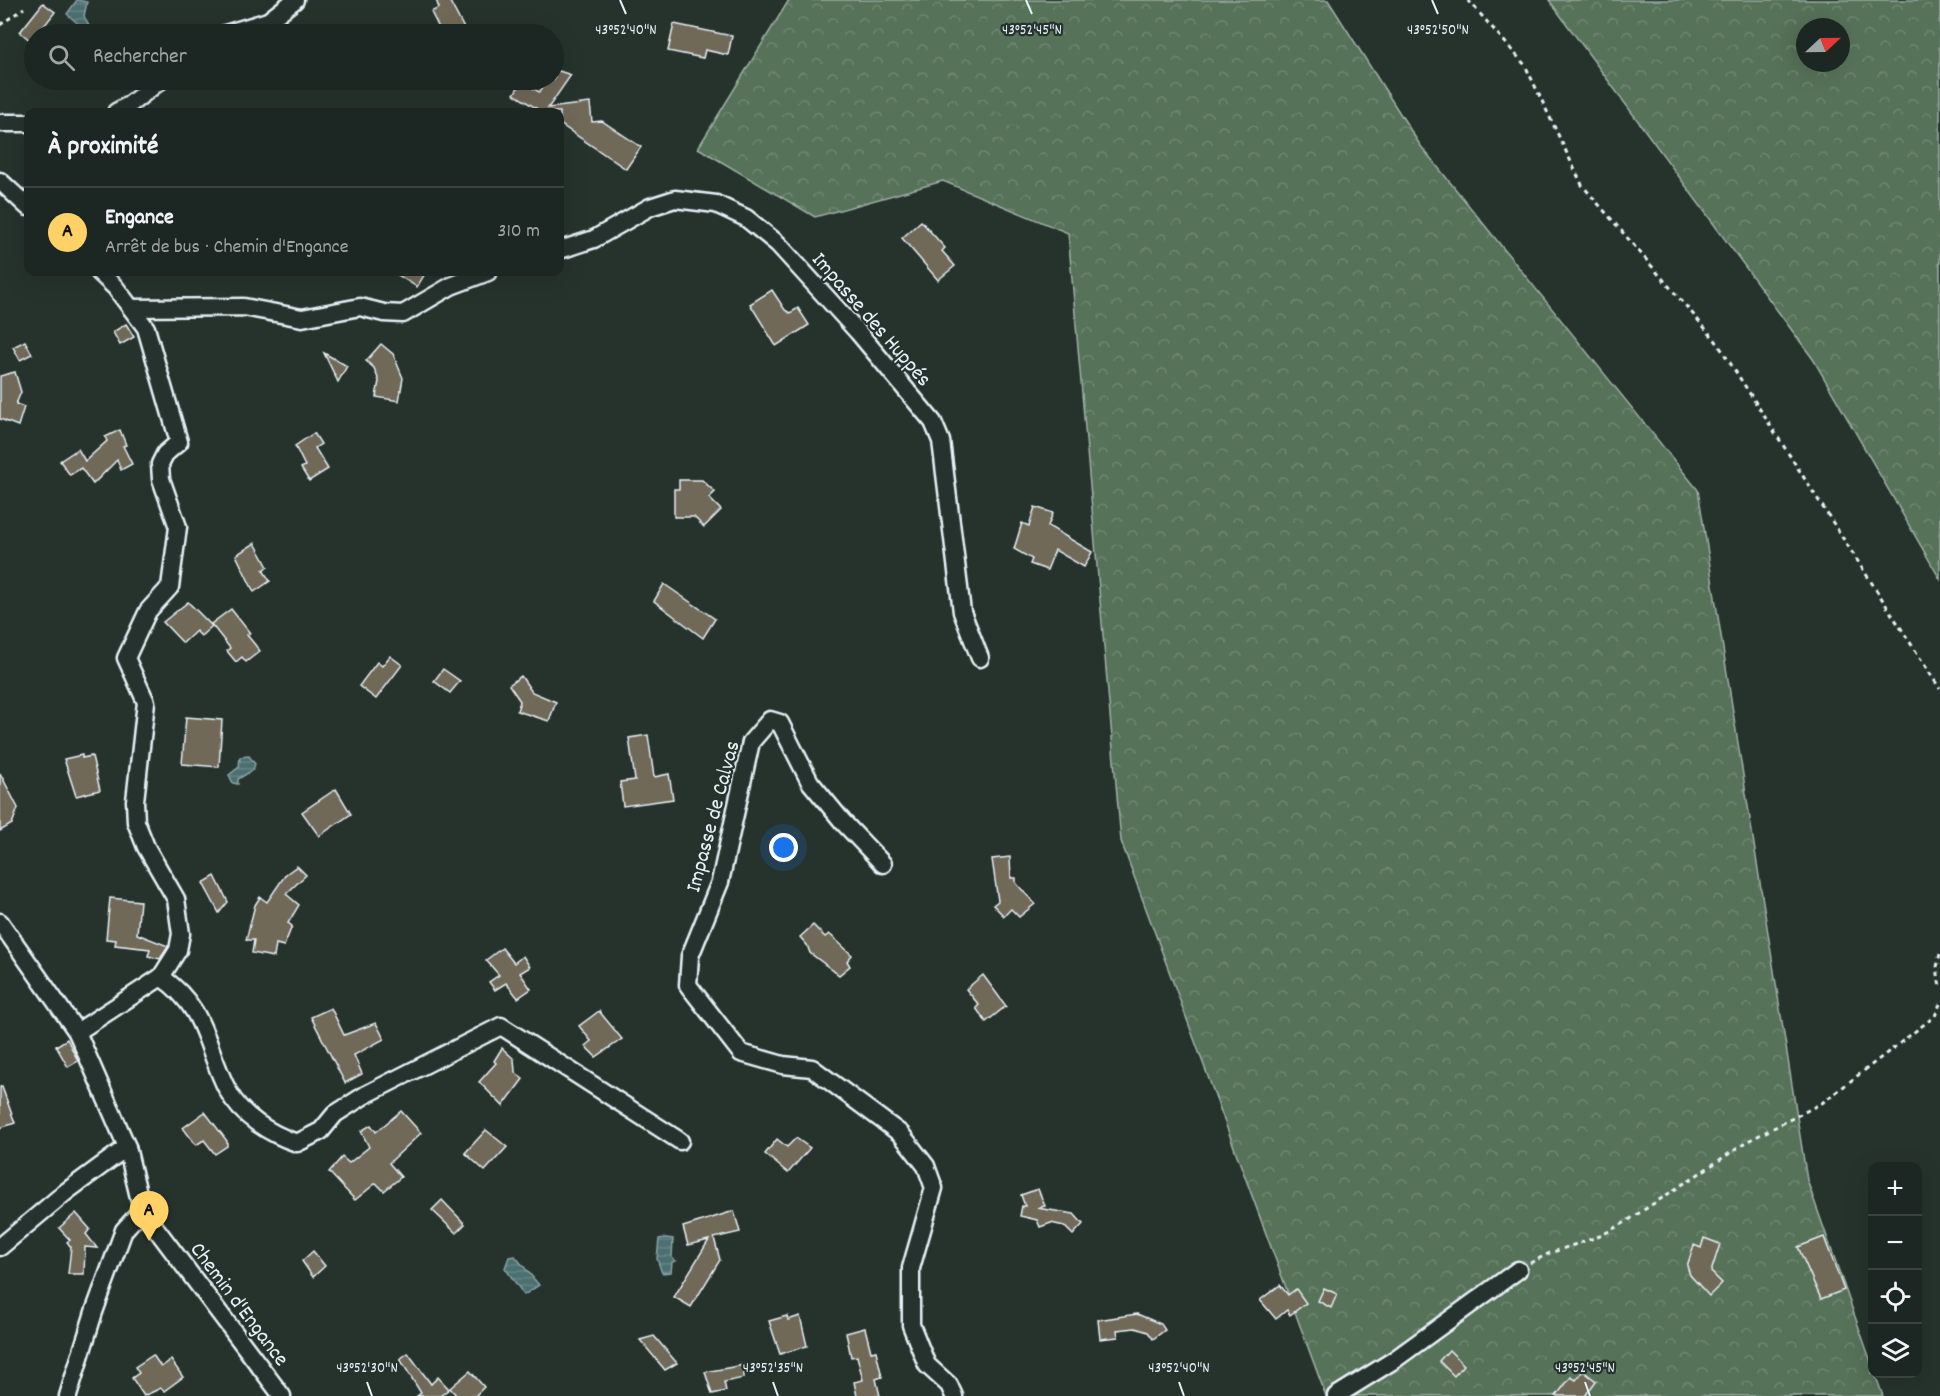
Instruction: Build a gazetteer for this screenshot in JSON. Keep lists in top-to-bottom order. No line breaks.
{"streets":{"street":["Impasse des Huppés","Impasse de Calvas","Chemin d'Engance"]},"north":"right","page":{"search":"Rechercher","heading":"À proximité","list":[{"mark":"A","name":"Engance","note":"Arrêt de bus · Chemin d'Engance","value":"310 m"}],"map_buttons":["+","−"],"pins":"A"},"coordinates":["43°52'40\"N","43°52'45\"N","43°52'50\"N","43°52'30\"N","43°52'35\"N"]}
